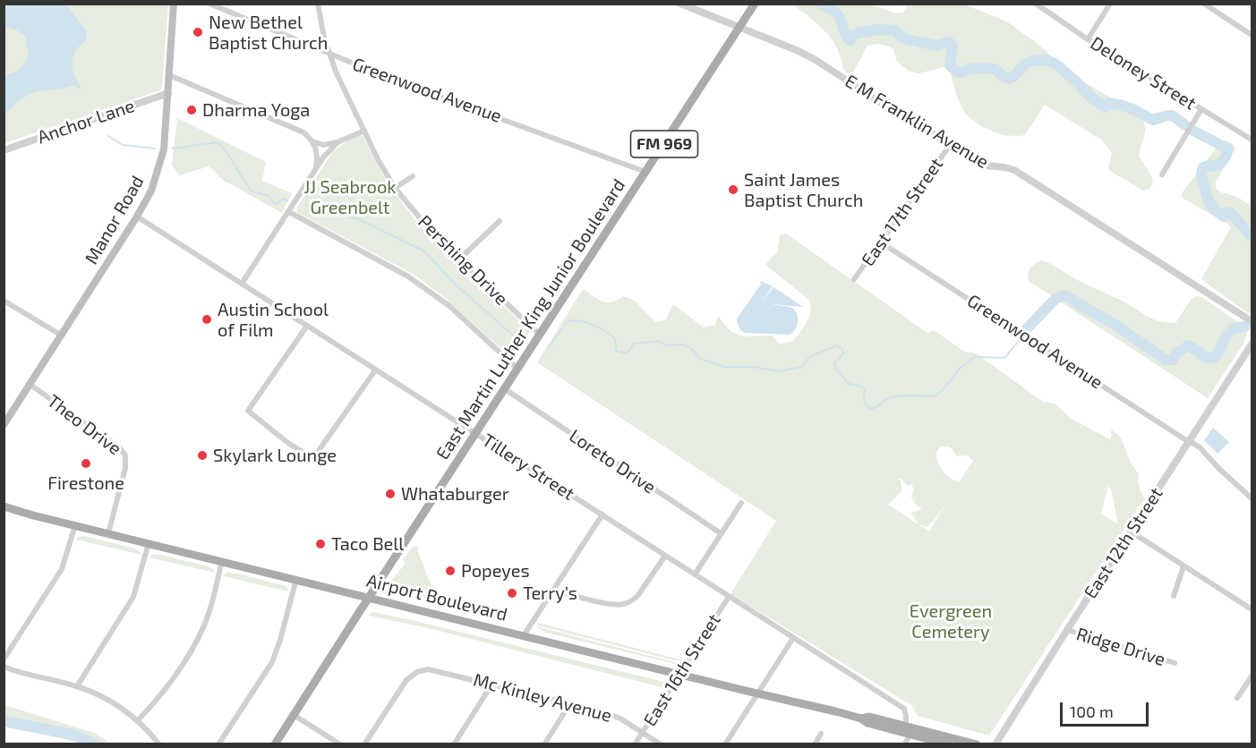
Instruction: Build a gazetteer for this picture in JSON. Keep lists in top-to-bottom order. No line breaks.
{"streets":{"main road":["FM 969","Manor Road","East Martin Luther King Junior Boulevard","Airport Boulevard"],"street":["Deloney Street","Greenwood Avenue","Anchor Lane","E M Franklin Avenue","East 17th Street","Pershing Drive","Theo Drive","Loreto Drive","Tillery Street","East 12th Street","Ridge Drive","East 16th Street","Mc Kinley Avenue"]},"crossings":[["Greenwood Avenue","East 17th Street"],["Greenwood Avenue","Pershing Drive"],["Greenwood Avenue","East Martin Luther King Junior Boulevard"],["Greenwood Avenue","East 12th Street"],["Anchor Lane","Manor Road"],["E M Franklin Avenue","East 17th Street"],["E M Franklin Avenue","East Martin Luther King Junior Boulevard"],["Manor Road","Theo Drive"],["Manor Road","Tillery Street"],["Pershing Drive","East Martin Luther King Junior Boulevard"],["East Martin Luther King Junior Boulevard","Loreto Drive"],["East Martin Luther King Junior Boulevard","Tillery Street"],["East Martin Luther King Junior Boulevard","Airport Boulevard"],["Theo Drive","Airport Boulevard"],["Tillery Street","Airport Boulevard"],["Tillery Street","East 16th Street"],["East 12th Street","Ridge Drive"],["Airport Boulevard","East 16th Street"],["East 16th Street","Mc Kinley Avenue"]],"parks":["JJ Seabrook Greenbelt","Evergreen Cemetery"],"places":["New Bethel Baptist Church","Dharma Yoga","Saint James Baptist Church","Austin School of Film","Skylark Lounge","Firestone","Whataburger","Taco Bell","Popeyes","Terry’s"],"scale_bar":"100 m"}
